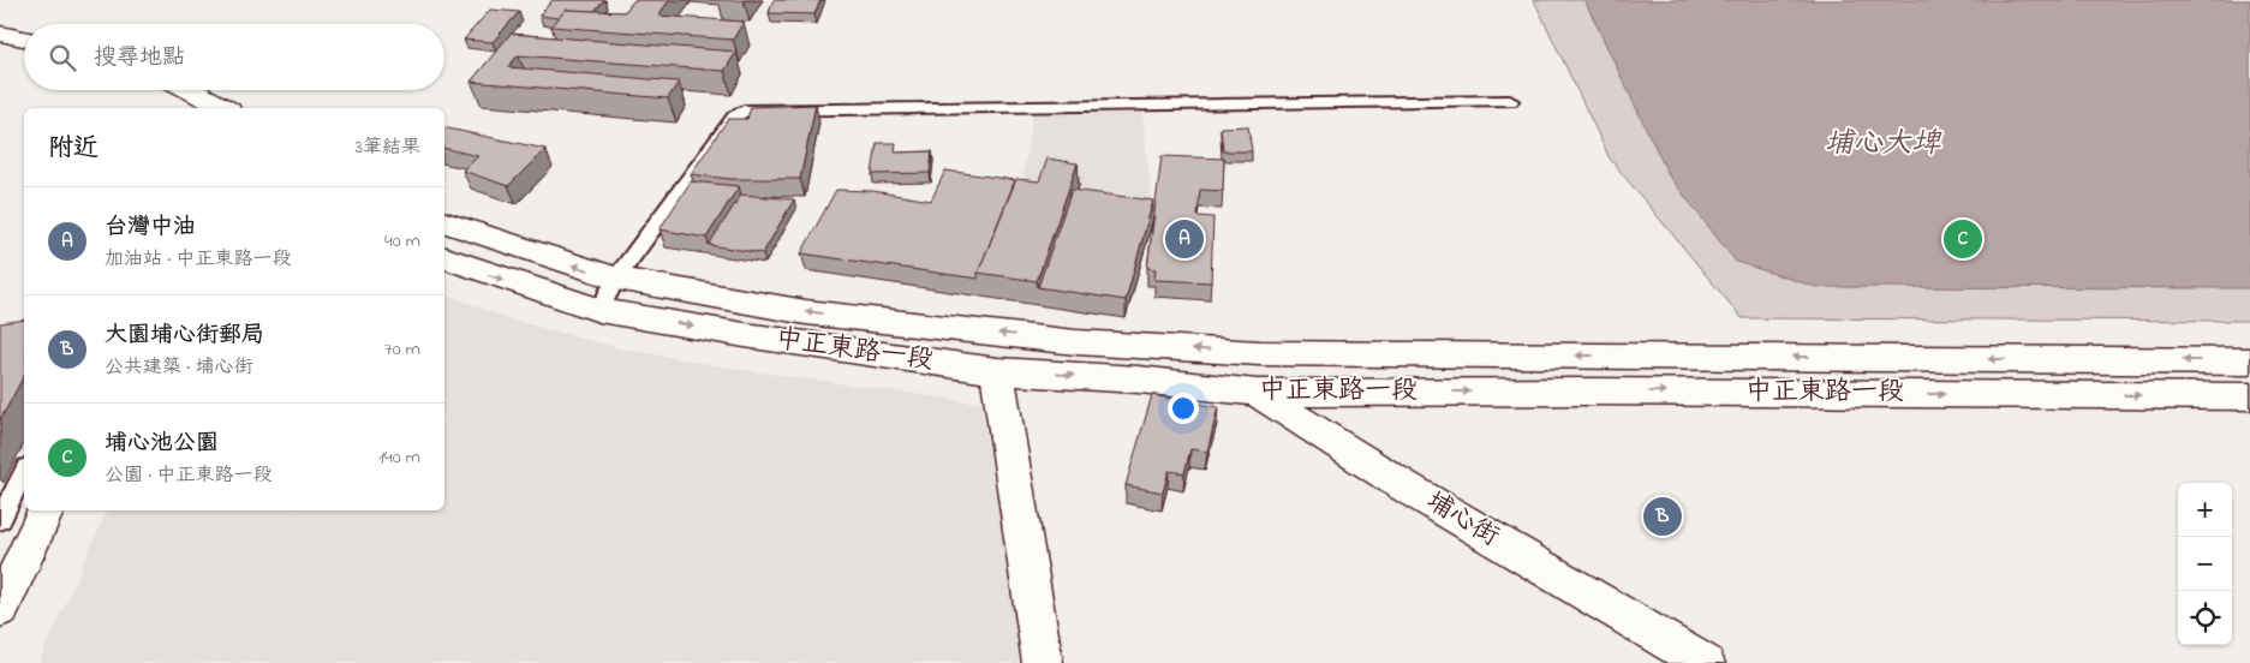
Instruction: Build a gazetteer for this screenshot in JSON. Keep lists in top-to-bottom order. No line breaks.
{"streets":{"main road":["中正東路一段","埔心街"]},"crossings":[["中正東路一段","埔心街"]],"water":["埔心大埤"],"page":{"search":"搜尋地點","heading":["附近","3筆結果"],"list":[{"mark":"A","name":"台灣中油","note":"加油站 · 中正東路一段","value":"40 m"},{"mark":"B","name":"大園埔心街郵局","note":"公共建築 · 埔心街","value":"70 m"},{"mark":"C","name":"埔心池公園","note":"公園 · 中正東路一段","value":"140 m"}],"pins":["A","C","B"],"map_buttons":["+","−"]}}
